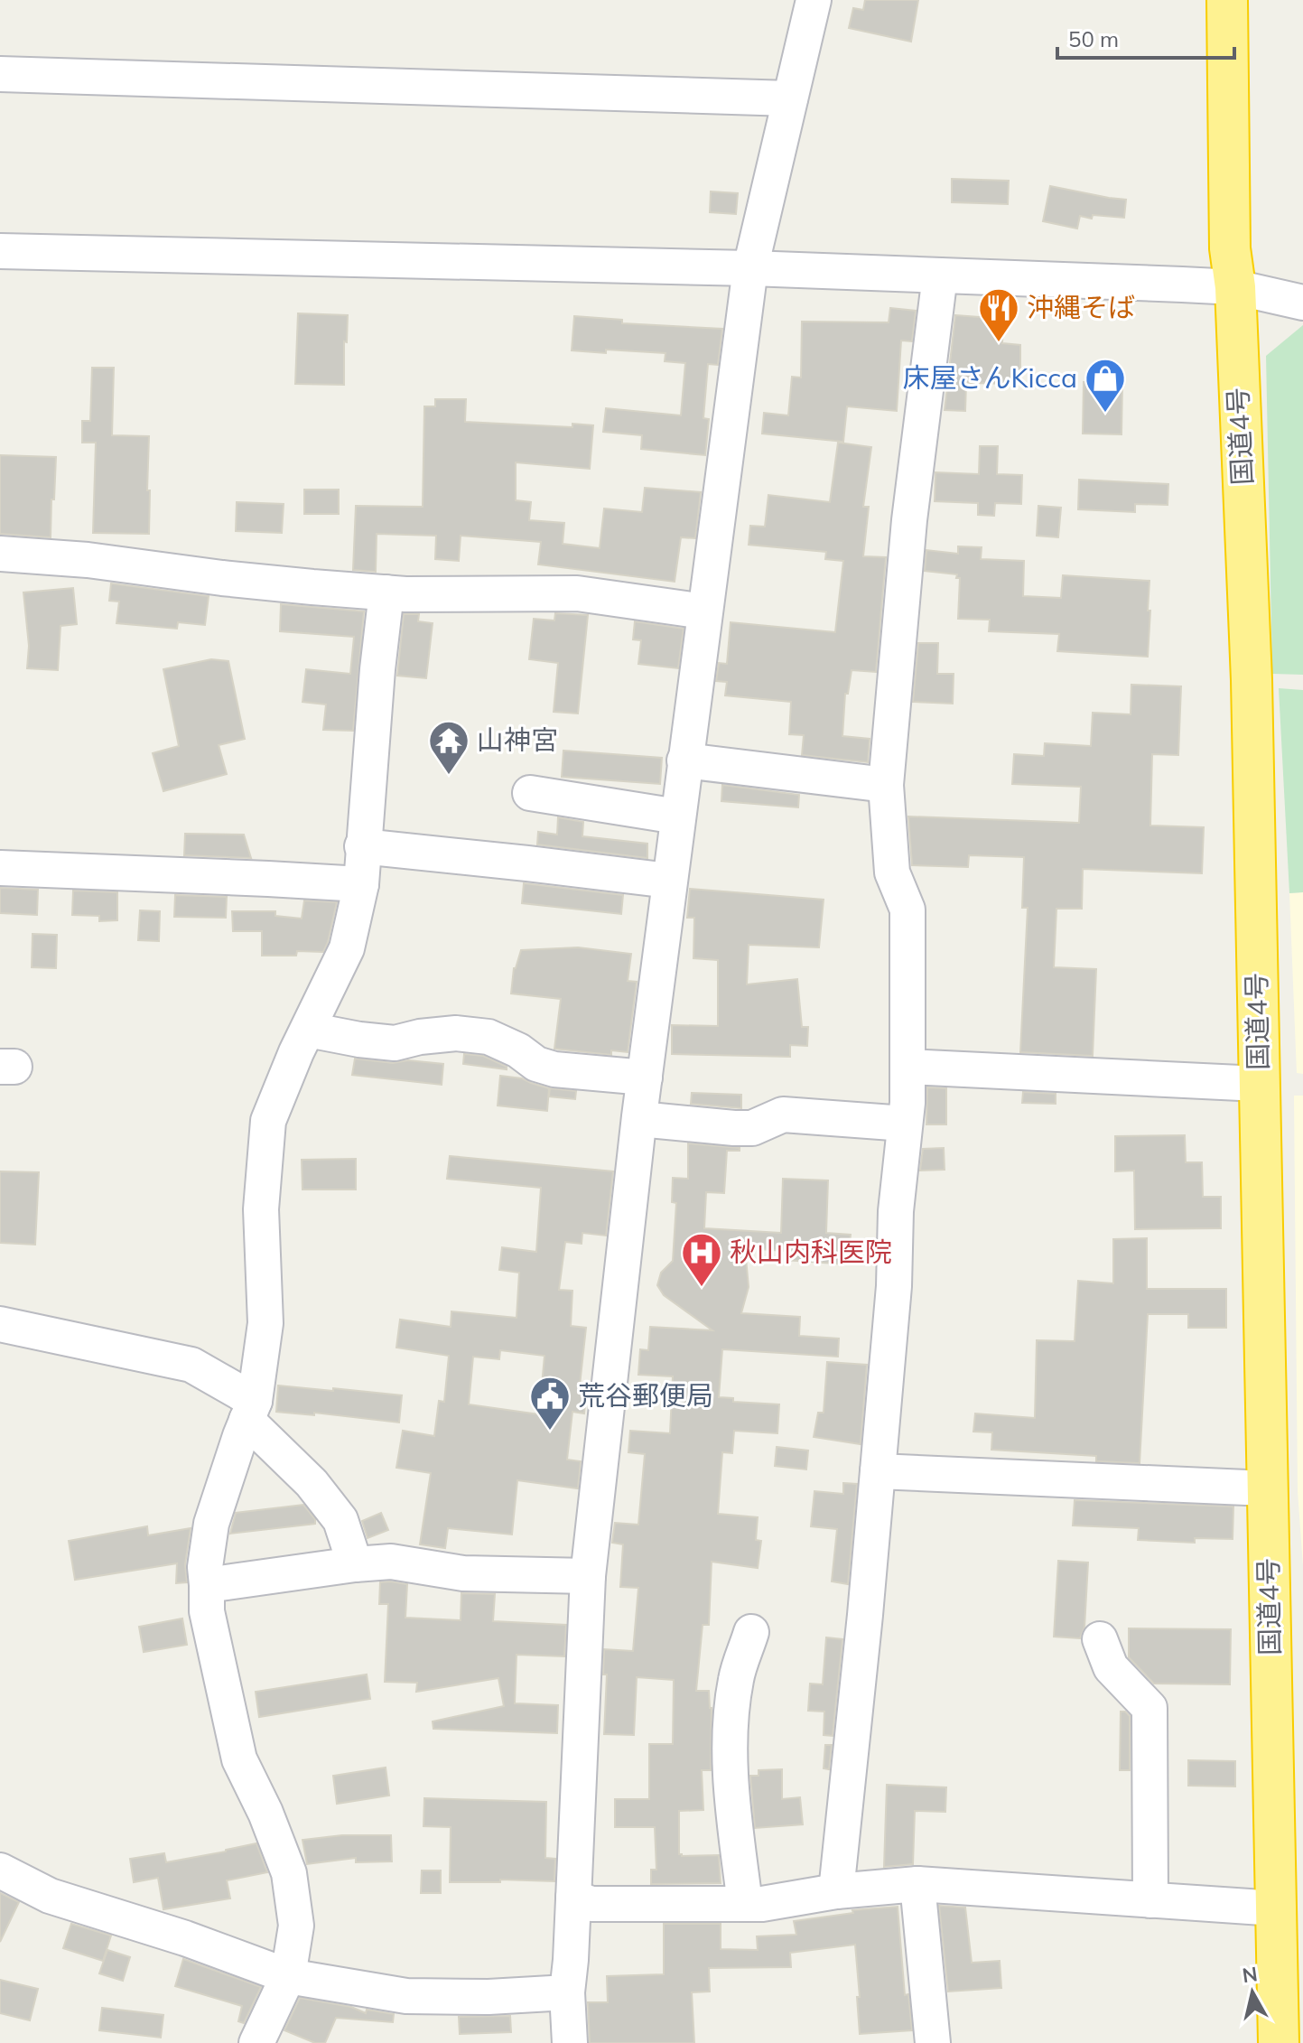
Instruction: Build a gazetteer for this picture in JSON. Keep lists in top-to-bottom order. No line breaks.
{"streets":{"highway":["国道4号"]},"places":{"restaurant":["沖縄そば"],"shop":["床屋さんKicca"],"temple":["山神宮"],"hospital":["秋山内科医院"],"public building":["荒谷郵便局"]},"scale_bar":"50 m","north":"top"}
